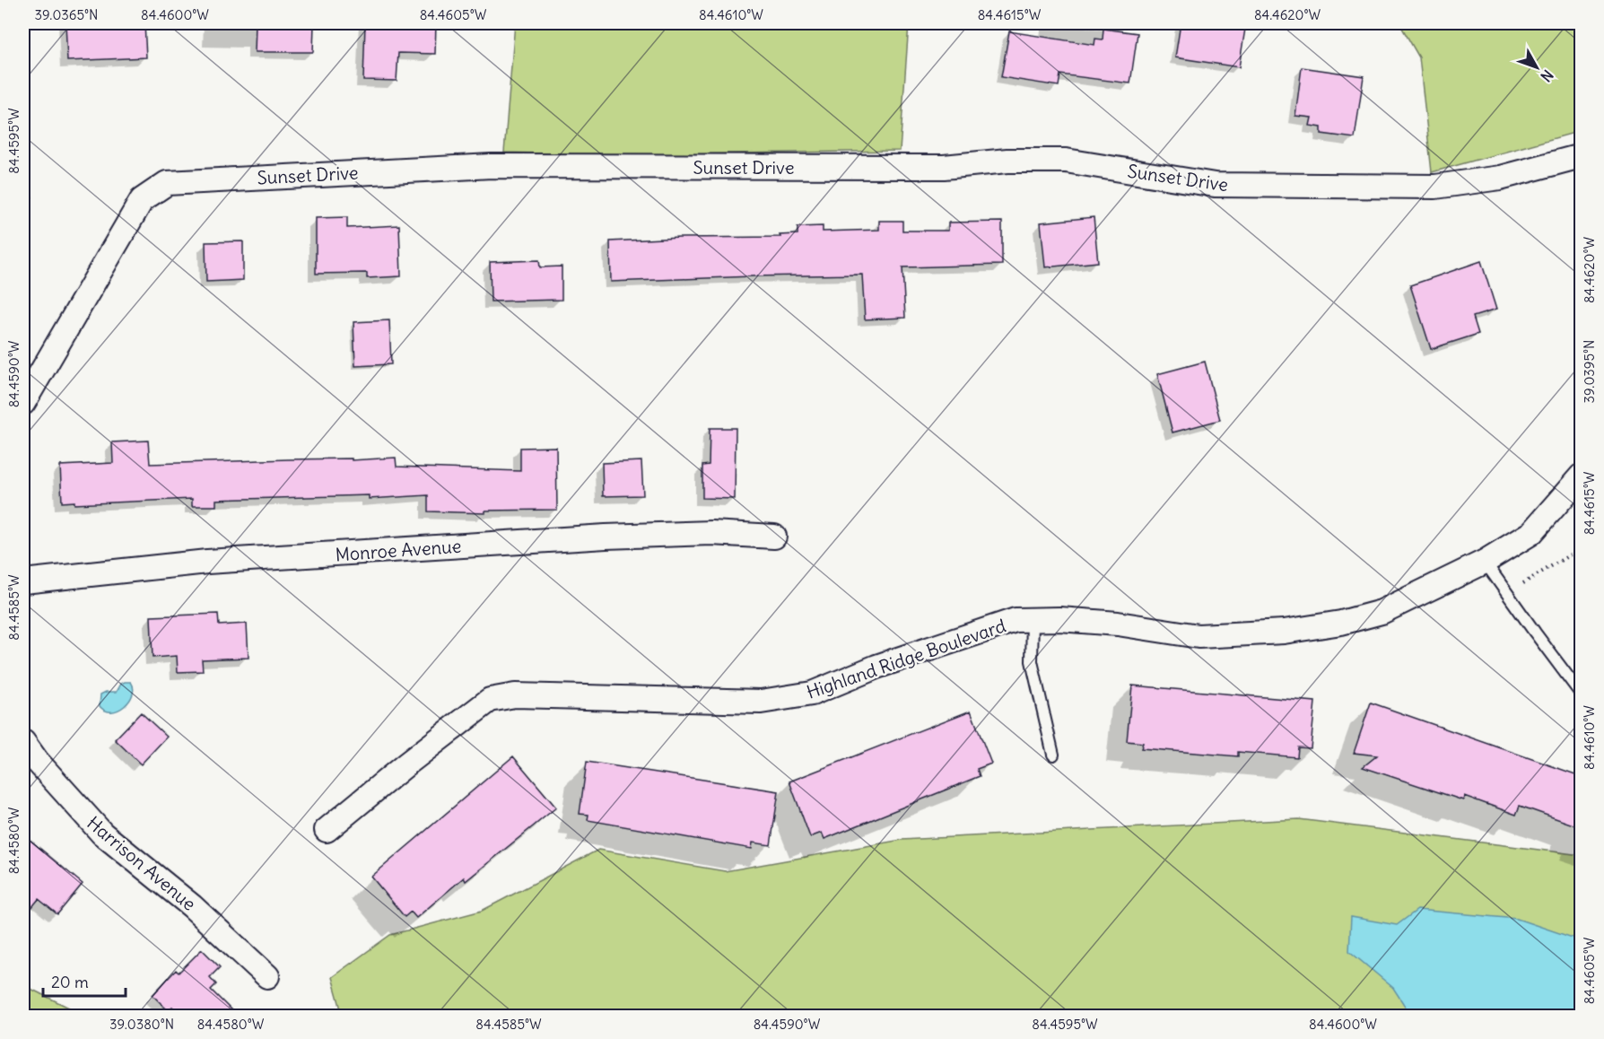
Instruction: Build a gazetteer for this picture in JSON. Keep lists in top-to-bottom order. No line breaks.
{"streets":{"street":["Sunset Drive","Monroe Avenue","Highland Ridge Boulevard","Harrison Avenue"]},"scale_bar":"20 m","north":"bottom right","coordinates":["39.0365°N","84.4600°W","84.4605°W","84.4610°W","84.4615°W","84.4620°W","84.4595°W","39.0395°N","84.4590°W","84.4585°W","84.4580°W","39.0380°N"]}
